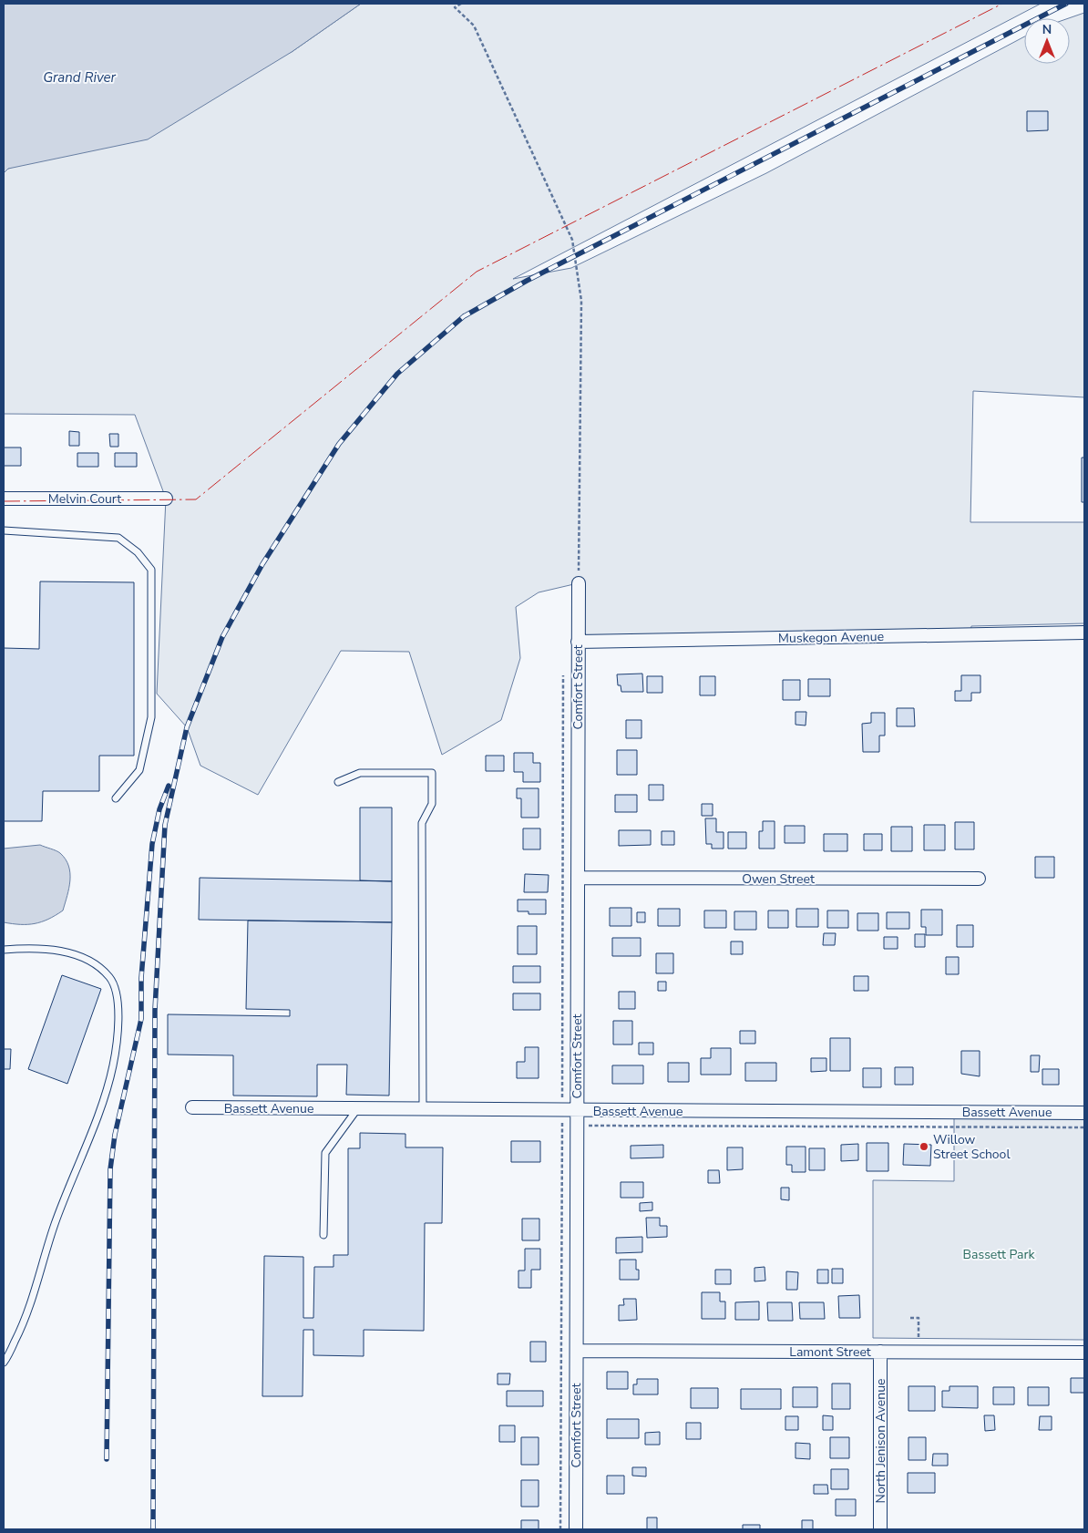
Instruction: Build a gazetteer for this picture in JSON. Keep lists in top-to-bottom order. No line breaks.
{"streets":{"street":["Melvin Court","Muskegon Avenue","Comfort Street","Owen Street","Bassett Avenue","Lamont Street","North Jenison Avenue"]},"crossings":[["Muskegon Avenue","Comfort Street"],["Comfort Street","Owen Street"],["Comfort Street","Bassett Avenue"],["Comfort Street","Lamont Street"],["Lamont Street","North Jenison Avenue"]],"water":["Grand River"],"parks":["Bassett Park"],"places":["Willow Street School"],"north":"top"}
